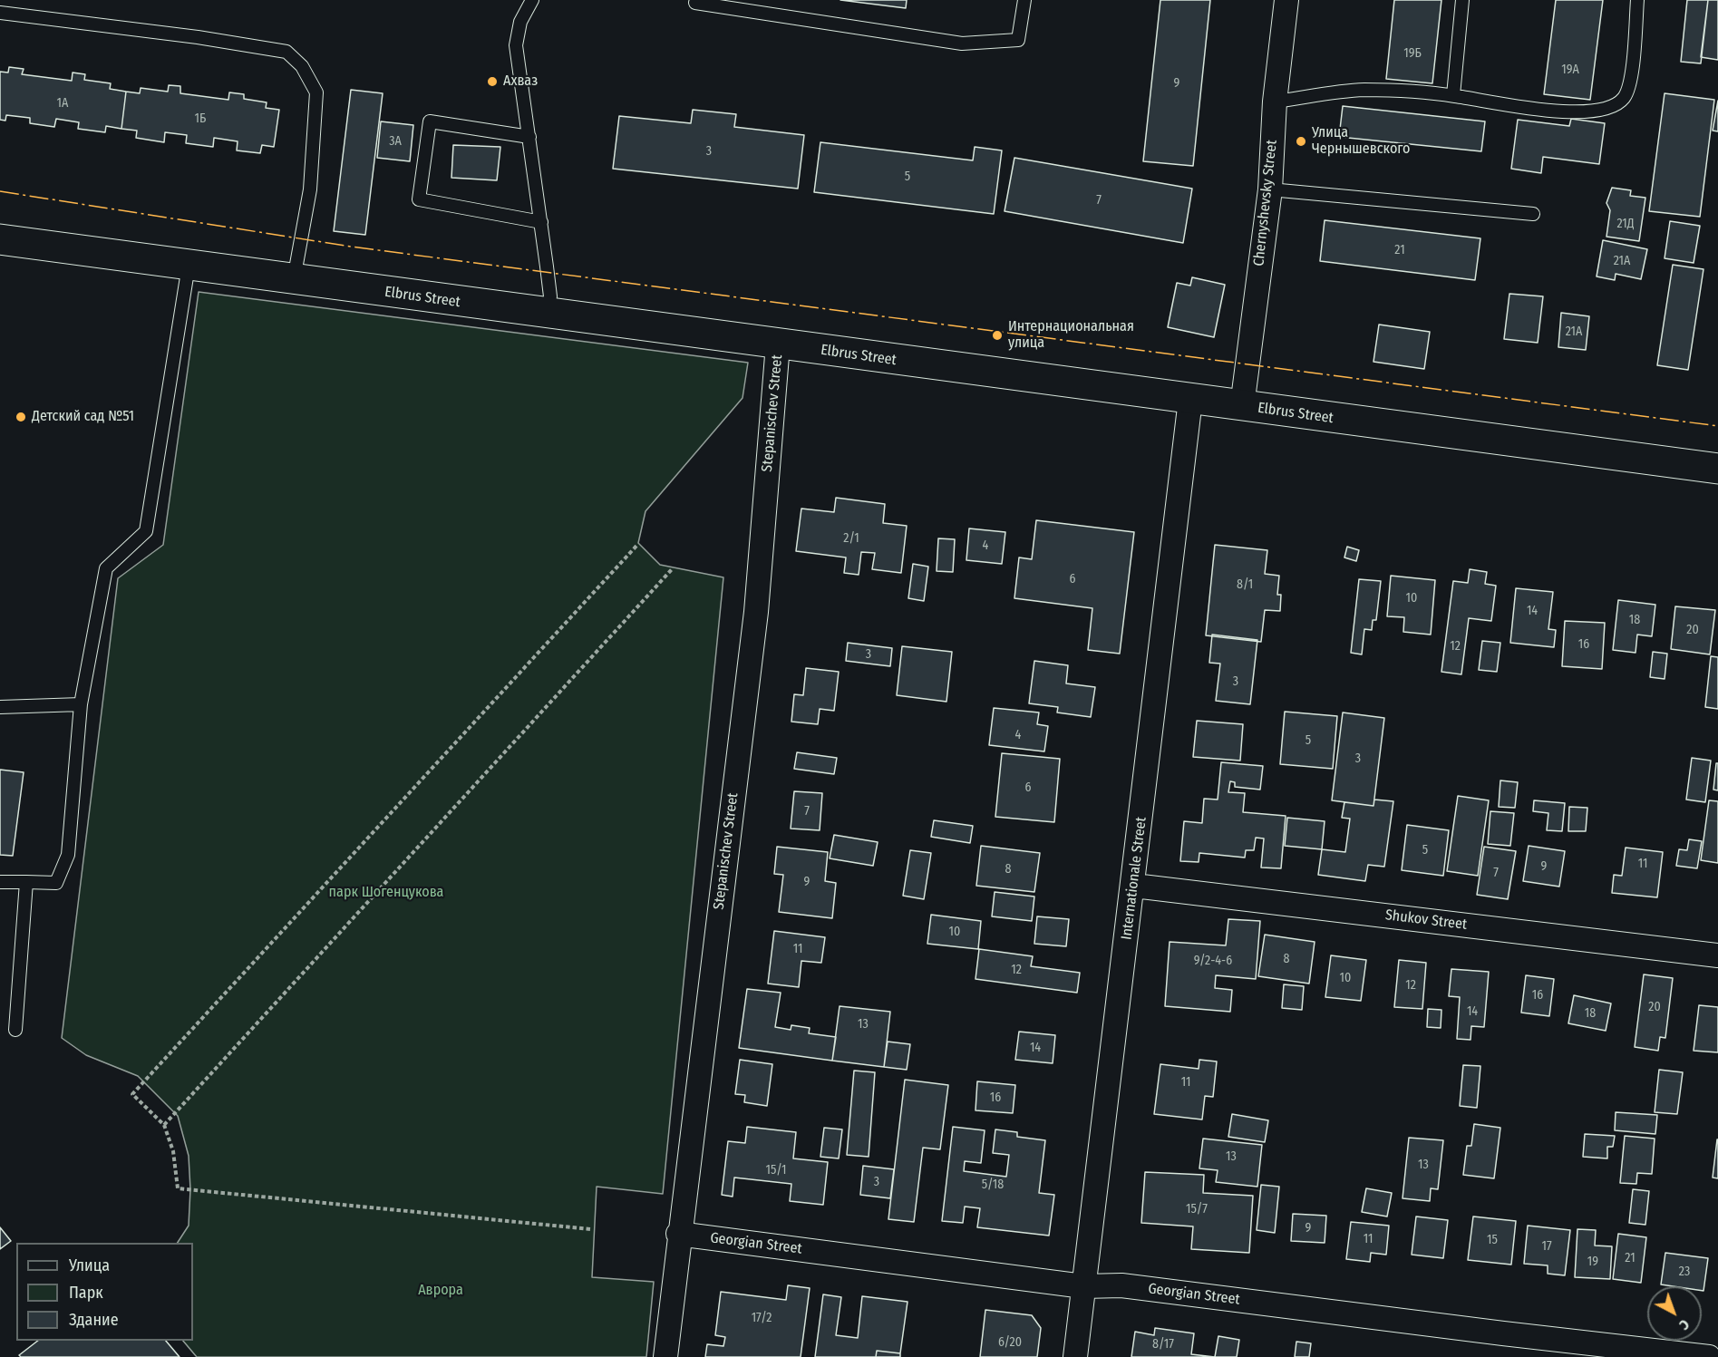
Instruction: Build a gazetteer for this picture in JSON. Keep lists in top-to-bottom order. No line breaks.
{"streets":{"street":["Chernyshevsky Street","Elbrus Street","Stepanischev Street","Internationale Street","Shukov Street","Georgian Street"]},"crossings":[["Chernyshevsky Street","Elbrus Street"],["Elbrus Street","Stepanischev Street"],["Elbrus Street","Internationale Street"],["Stepanischev Street","Georgian Street"],["Internationale Street","Shukov Street"],["Internationale Street","Georgian Street"]],"parks":["парк Шогенцукова","Аврора"],"places":["Ахваз","Улица Чернышевского","Интернациональная улица","Детский сад №51"],"house_numbers":["19Б","19А","9","1А","1Б","3А","3","5","7","21Д","21","21А","21А","2/1","4","6","8/1","10","14","18","20","16","12","3","3","4","5","3","6","7","5","11","9","8","7","9","10","11","8","9/2-4-6","12","10","12","16","20","14","18","13","14","11","16","13","13","15/1","3","5/18","15/7","9","11","15","17","21","19","23","17/2","6/20","8/17"],"legend":["Улица","Парк","Здание"],"north":"bottom right"}
